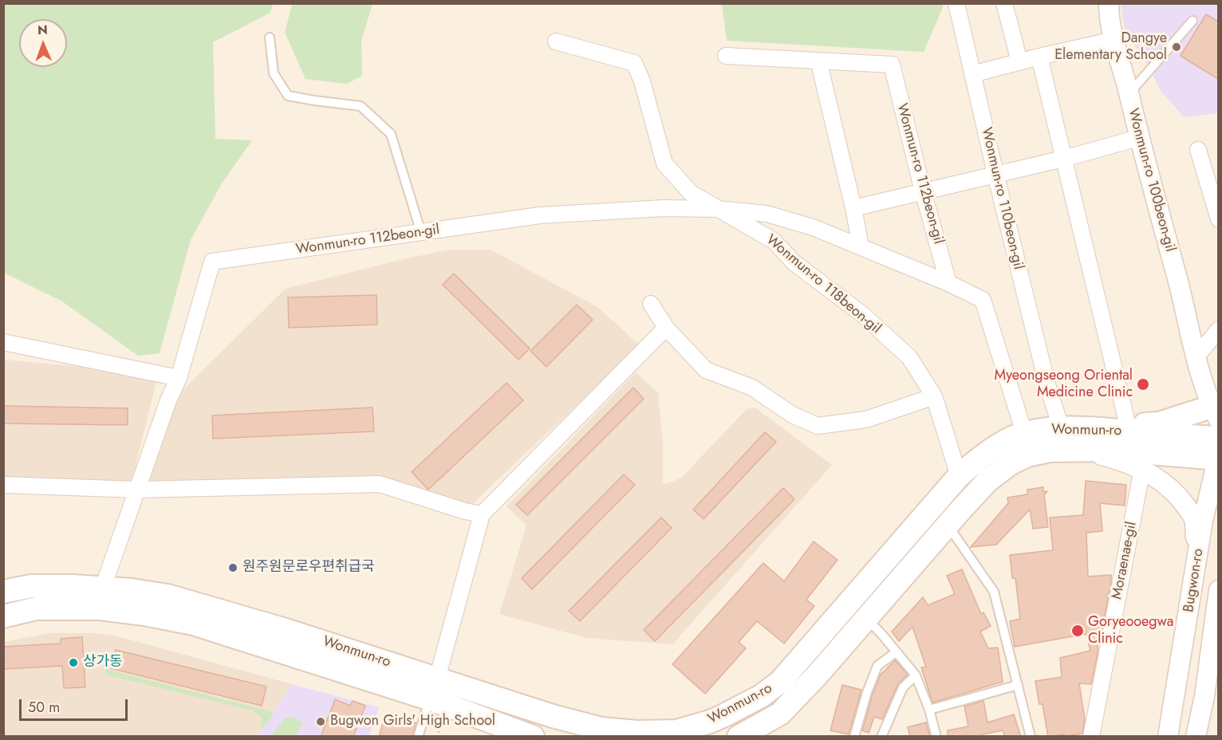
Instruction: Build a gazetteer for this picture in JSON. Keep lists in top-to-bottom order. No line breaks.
{"streets":{"main road":["Wonmun-ro"],"street":["Wonmun-ro 112beon-gil","Wonmun-ro 100beon-gil","Wonmun-ro 110beon-gil","Wonmun-ro 118beon-gil","Moraenae-gil","Bugwon-ro"]},"crossings":[["Wonmun-ro 112beon-gil","Wonmun-ro 118beon-gil"],["Wonmun-ro 112beon-gil","Wonmun-ro"],["Wonmun-ro 110beon-gil","Wonmun-ro"],["Wonmun-ro 118beon-gil","Wonmun-ro"],["Wonmun-ro","Bugwon-ro"]],"places":["Dangye Elementary School","Myeongseong Oriental Medicine Clinic","원주원문로우편취급국","Goryeooegwa Clinic","상가동","Bugwon Girls' High School"],"scale_bar":"50 m","north":"top"}
